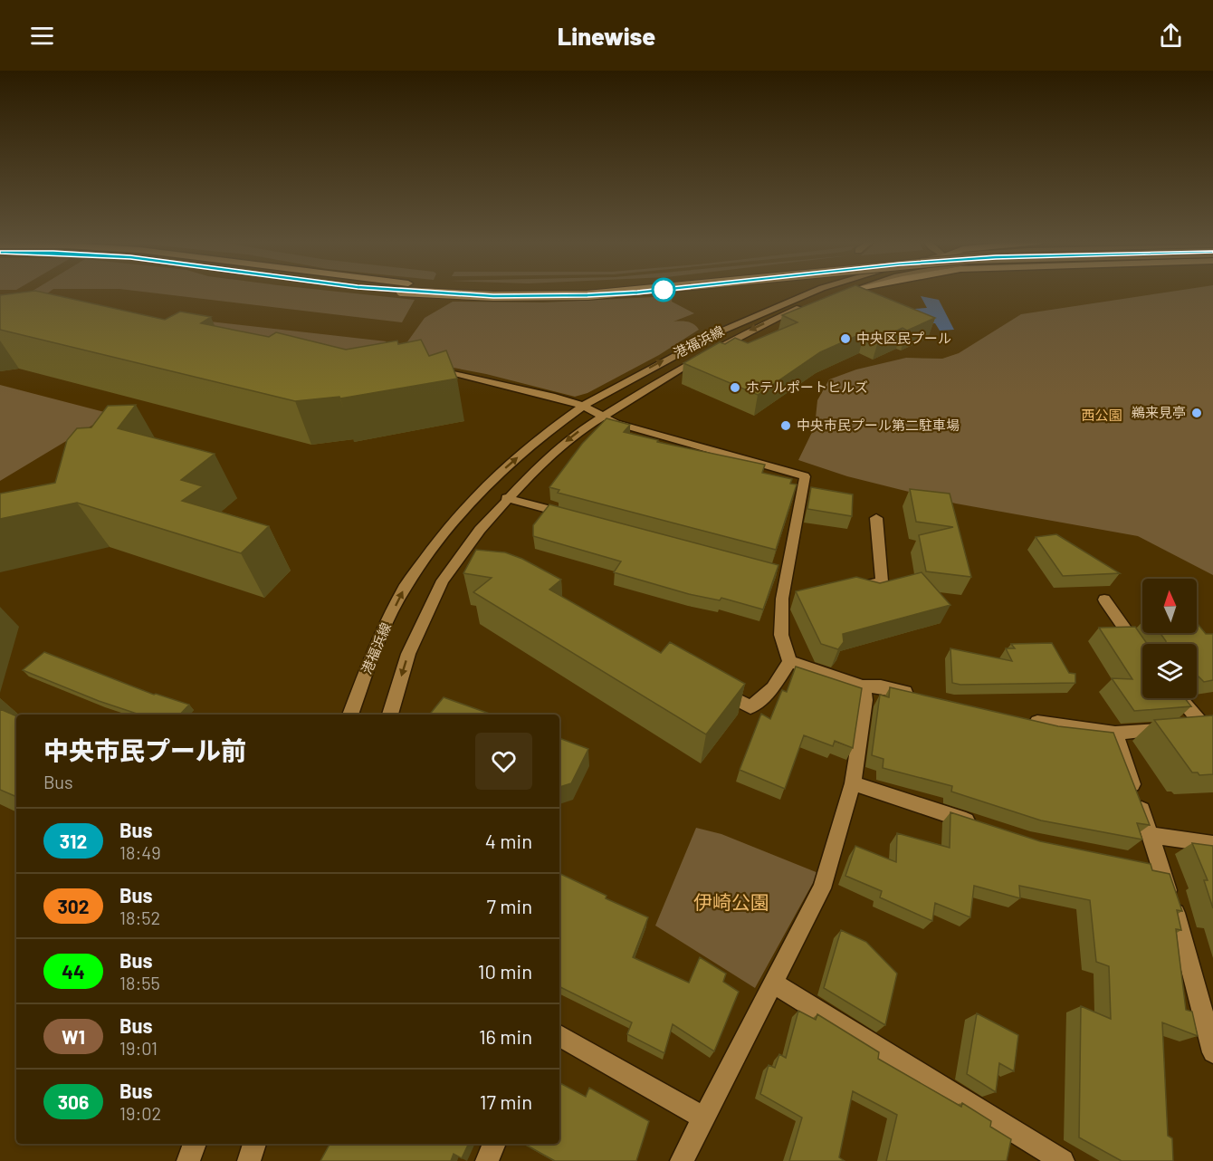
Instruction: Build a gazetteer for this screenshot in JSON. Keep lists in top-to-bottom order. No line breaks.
{"streets":{"street":["港福浜線"]},"parks":["西公園","伊崎公園"],"places":["中央区民プール","ホテルポートヒルズ","鵜来見亭","中央市民プール第二駐車場"],"lines":["bus line 312"],"north":"top","page":{"header":"Linewise","heading":["中央市民プール前","Bus"],"list":[{"mark":"312","name":"Bus","note":"18:49","value":"4 min"},{"mark":"302","name":"Bus","note":"18:52","value":"7 min"},{"mark":"44","name":"Bus","note":"18:55","value":"10 min"},{"mark":"W1","name":"Bus","note":"19:01","value":"16 min"},{"mark":"306","name":"Bus","note":"19:02","value":"17 min"}]}}
